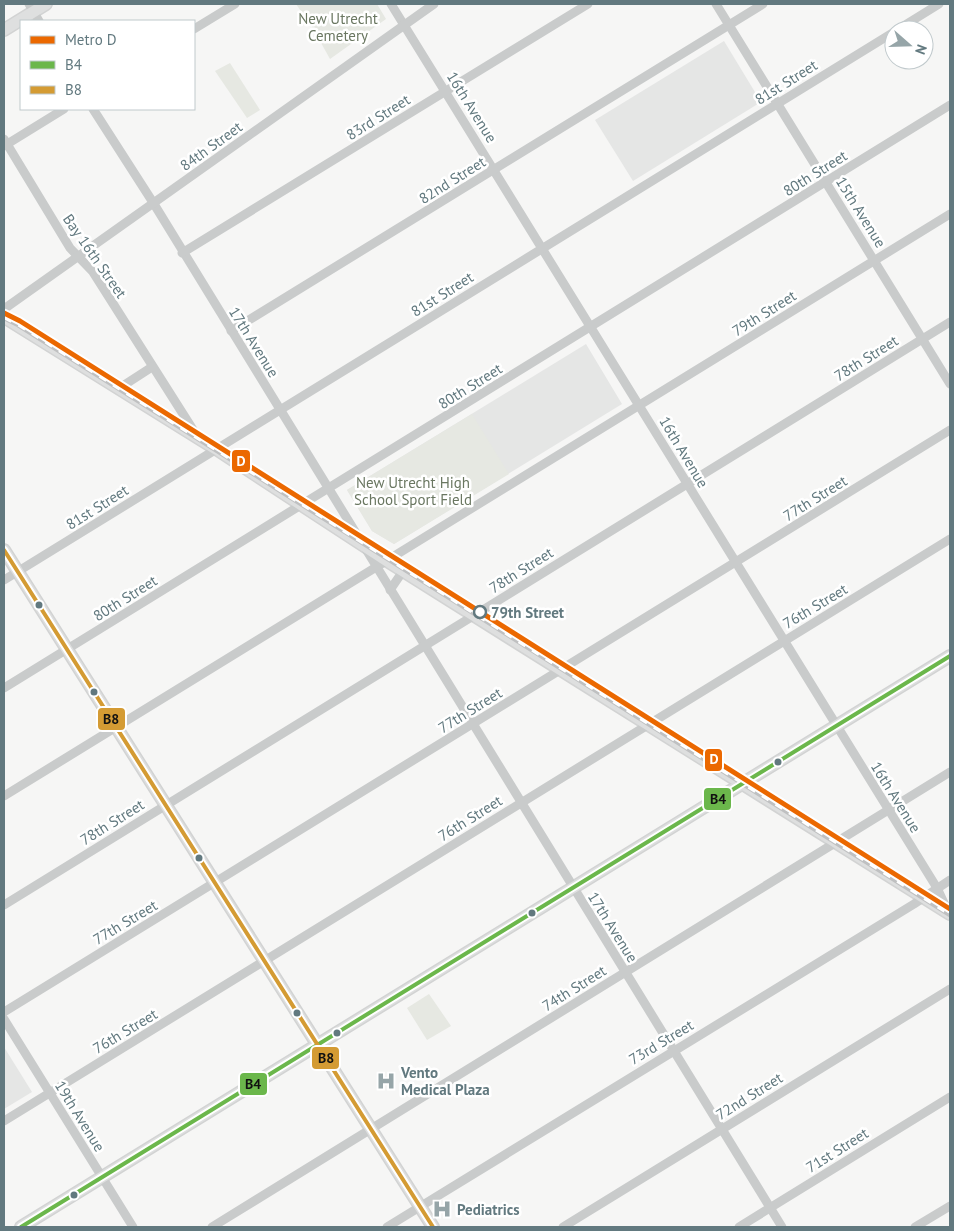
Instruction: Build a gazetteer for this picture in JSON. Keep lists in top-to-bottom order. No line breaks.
{"streets":{"street":["81st Street","16th Avenue","83rd Street","84th Street","80th Street","82nd Street","15th Avenue","Bay 16th Street","79th Street","17th Avenue","78th Street","77th Street","76th Street","74th Street","73rd Street","72nd Street","19th Avenue","71st Street"]},"crossings":[["81st Street","16th Avenue"],["81st Street","15th Avenue"],["81st Street","17th Avenue"],["16th Avenue","83rd Street"],["16th Avenue","84th Street"],["16th Avenue","80th Street"],["16th Avenue","82nd Street"],["16th Avenue","79th Street"],["16th Avenue","78th Street"],["16th Avenue","77th Street"],["16th Avenue","76th Street"],["16th Avenue","74th Street"],["16th Avenue","73rd Street"],["83rd Street","17th Avenue"],["84th Street","Bay 16th Street"],["84th Street","17th Avenue"],["80th Street","15th Avenue"],["80th Street","17th Avenue"],["82nd Street","15th Avenue"],["82nd Street","17th Avenue"],["15th Avenue","79th Street"],["15th Avenue","78th Street"],["79th Street","17th Avenue"],["17th Avenue","78th Street"],["17th Avenue","77th Street"],["17th Avenue","76th Street"],["17th Avenue","74th Street"],["17th Avenue","73rd Street"],["17th Avenue","72nd Street"],["17th Avenue","71st Street"],["76th Street","19th Avenue"]],"parks":["New Utrecht Cemetery","New Utrecht High School Sport Field"],"places":{"other":["79th Street"],"hospital":["Vento Medical Plaza","Pediatrics"]},"lines":["metro line D","transit line B8","transit line B4"],"legend":["Metro D","B4","B8"],"north":"right"}
